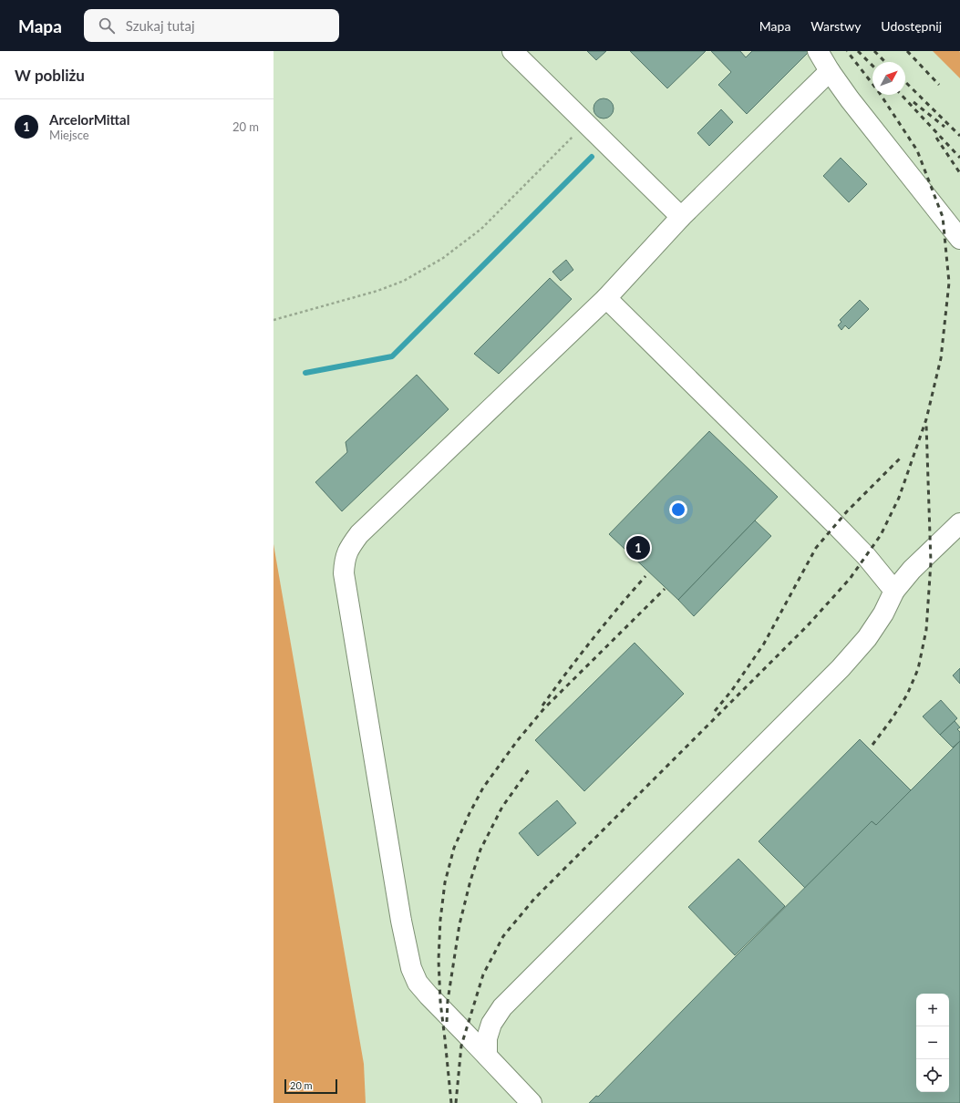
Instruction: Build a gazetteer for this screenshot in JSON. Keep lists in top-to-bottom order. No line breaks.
{"scale_bar":"20 m","north":"top right","page":{"header":"Mapa","search":"Szukaj tutaj","nav":["Mapa","Warstwy","Udostępnij"],"heading":"W pobliżu","list":[{"mark":"1","name":"ArcelorMittal","note":"Miejsce","value":"20 m"}],"pins":"1","map_buttons":["+","−"],"scale":"20 m"}}
